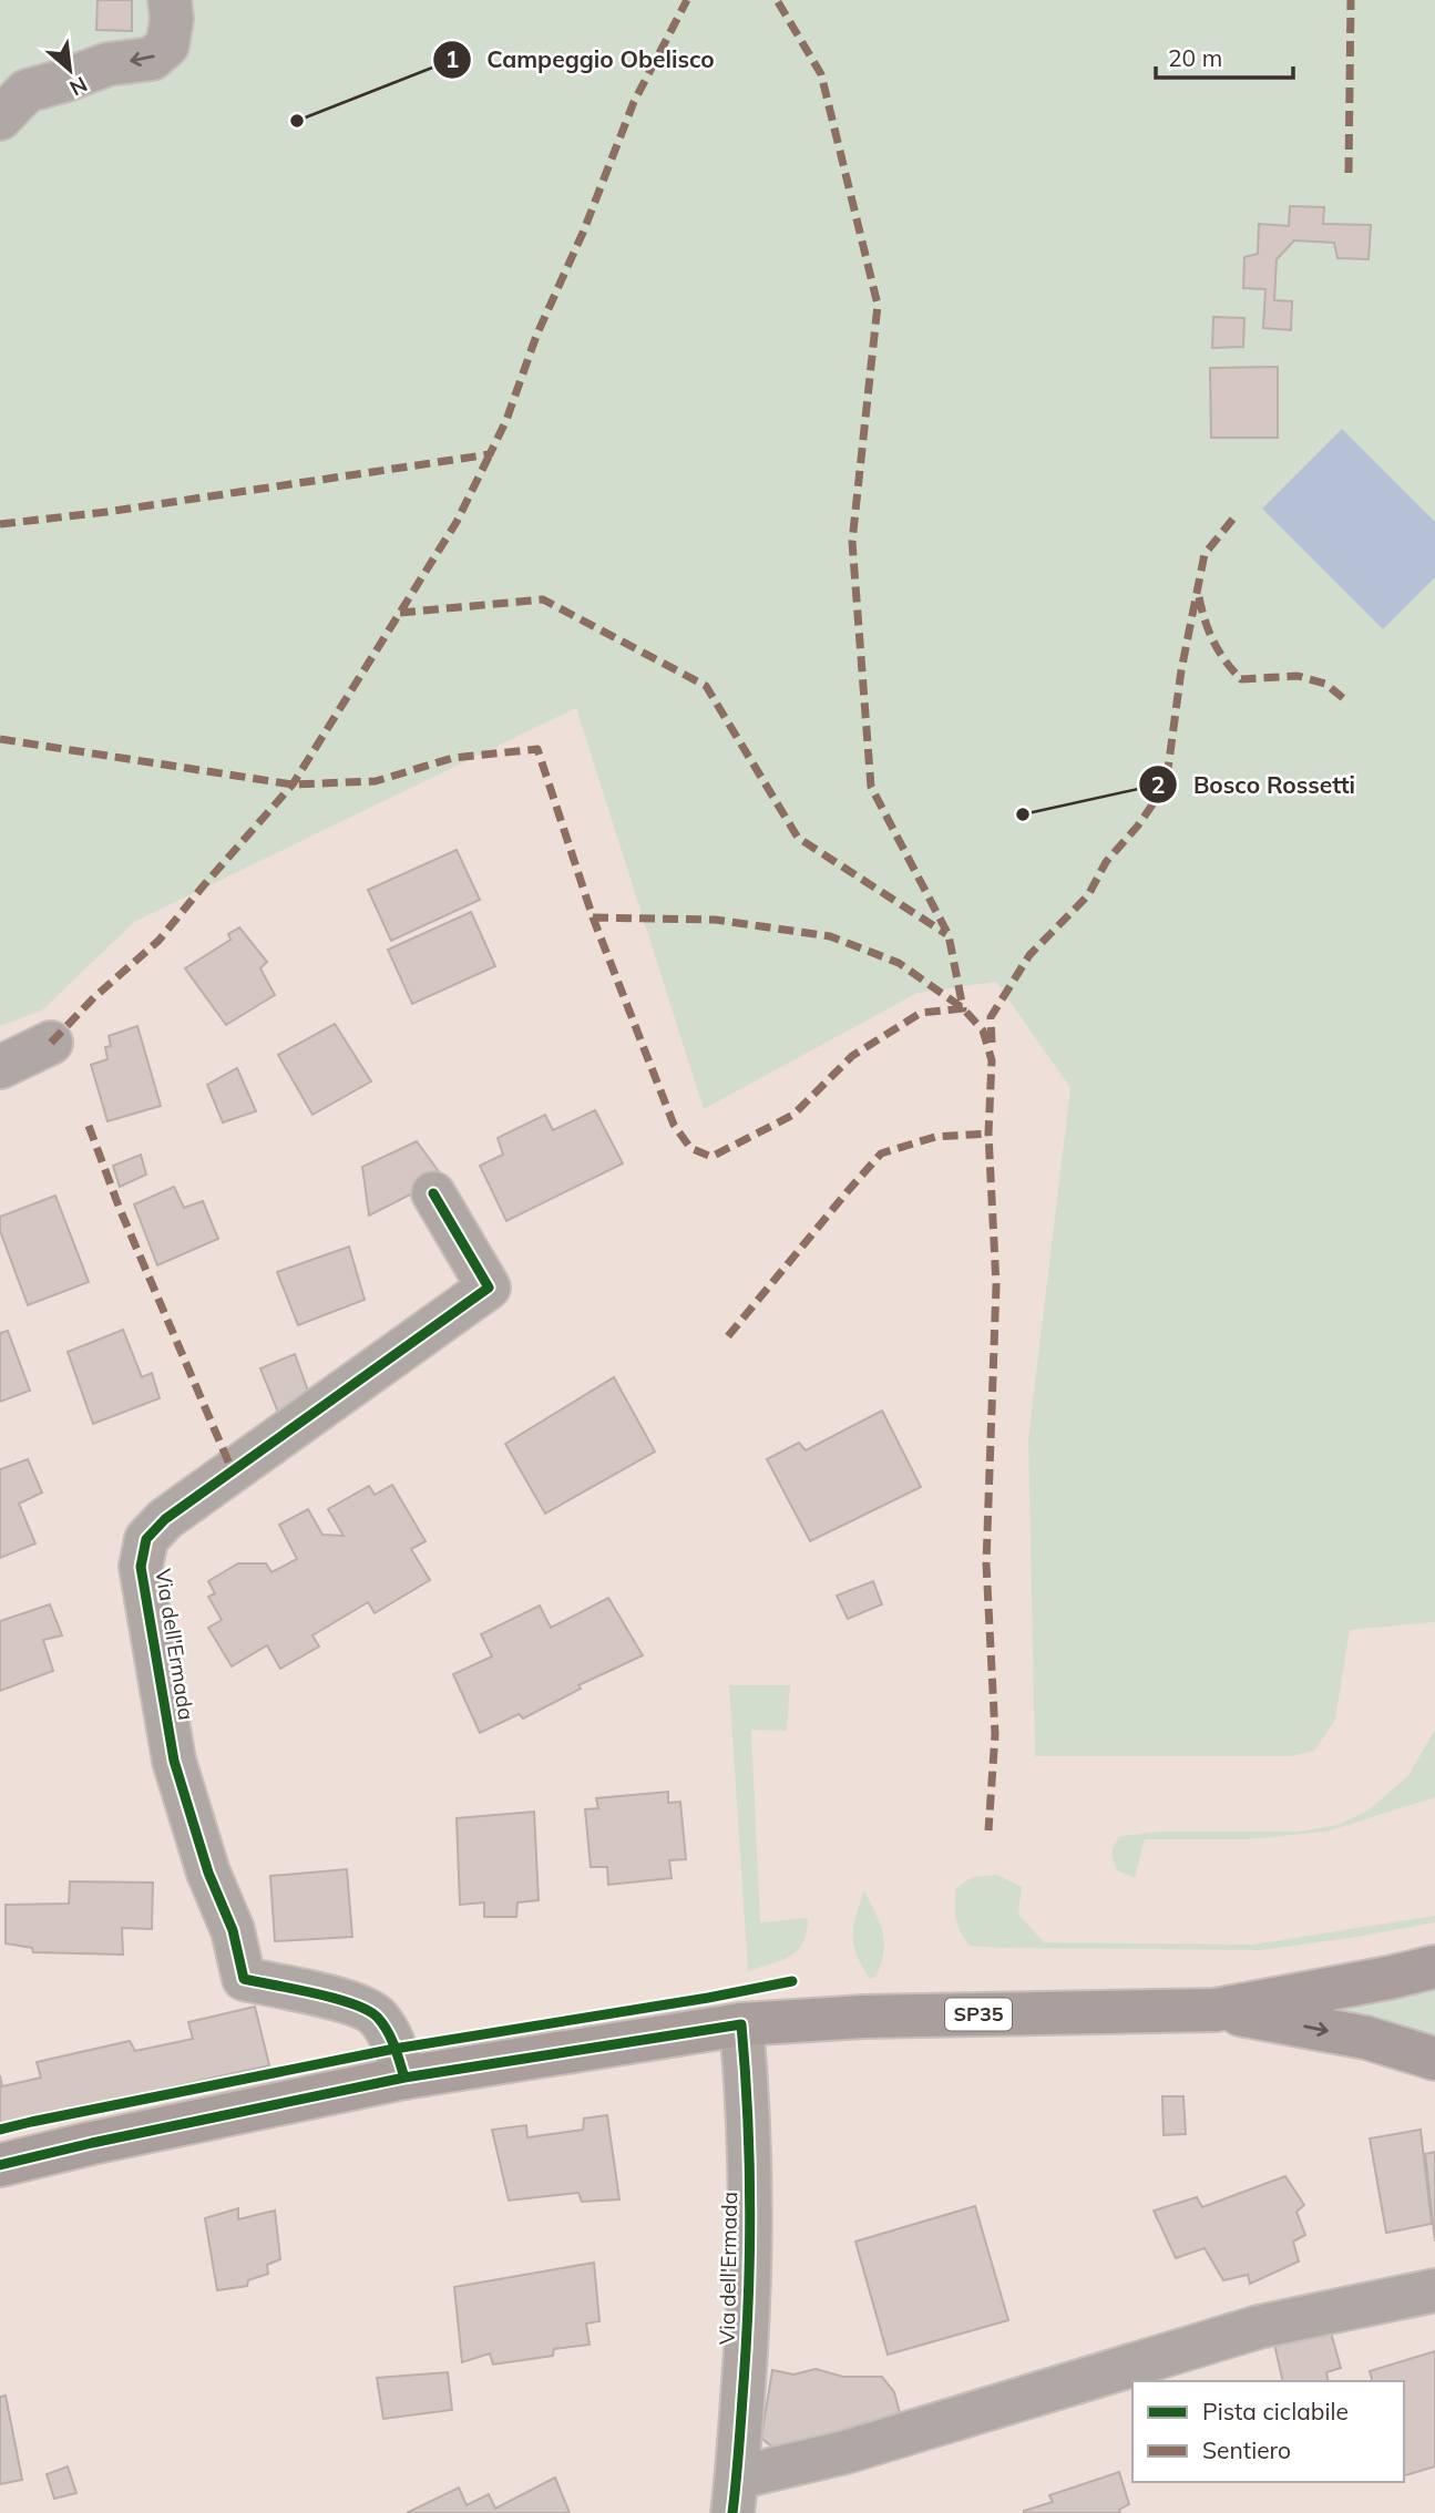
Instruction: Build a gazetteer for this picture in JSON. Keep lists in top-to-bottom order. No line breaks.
{"streets":{"main road":["SP35"],"street":["Via dell'Ermada"]},"crossings":[["Via dell'Ermada","SP35"]],"places":["Campeggio Obelisco","Bosco Rossetti"],"legend":["Pista ciclabile","Sentiero"],"scale_bar":"20 m","north":"bottom right"}
